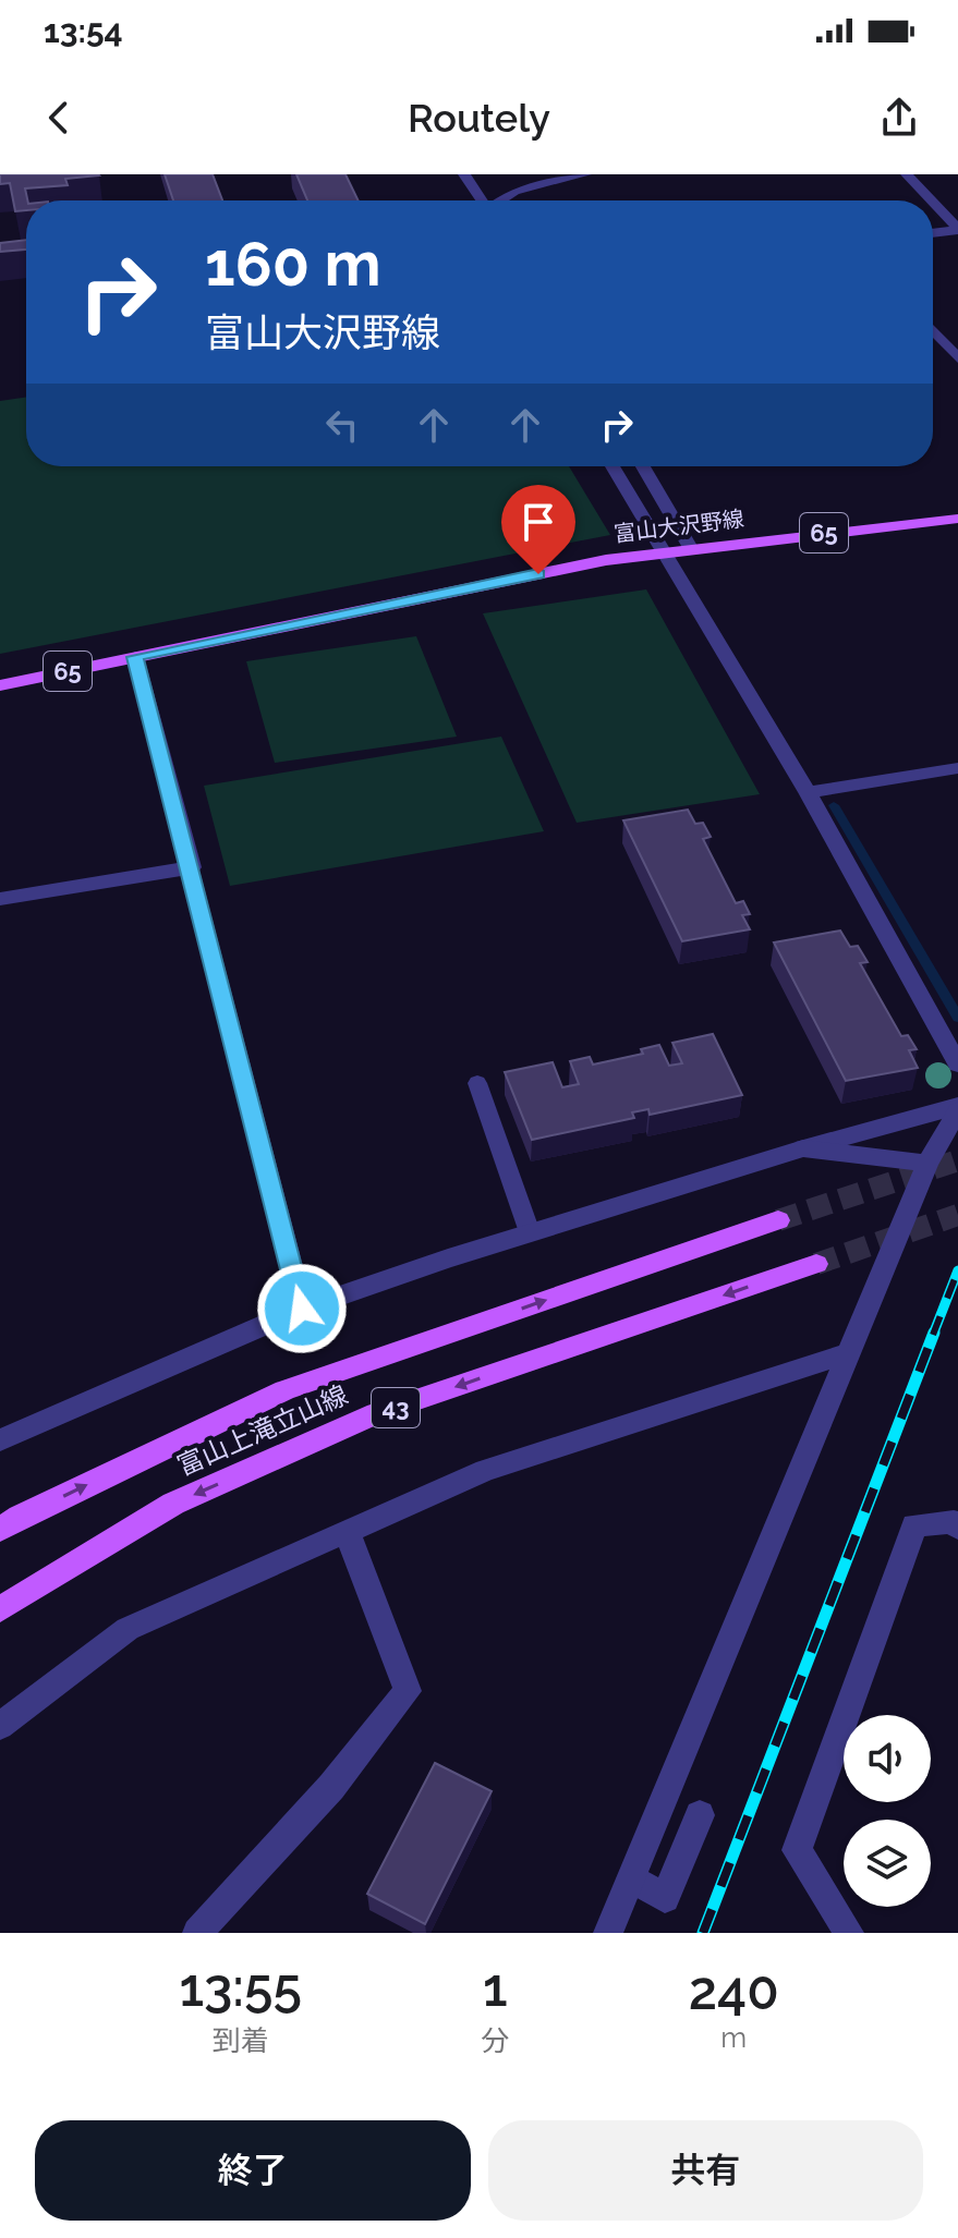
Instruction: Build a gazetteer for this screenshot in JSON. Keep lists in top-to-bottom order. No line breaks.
{"streets":{"main road":["富山大沢野線","65","43","富山上滝立山線"]},"page":{"status":"13:54","header":"Routely","turn":["160 m","富山大沢野線"],"eta":["13:55","到着","1","分","240","m"],"buttons":["終了","共有"]}}
